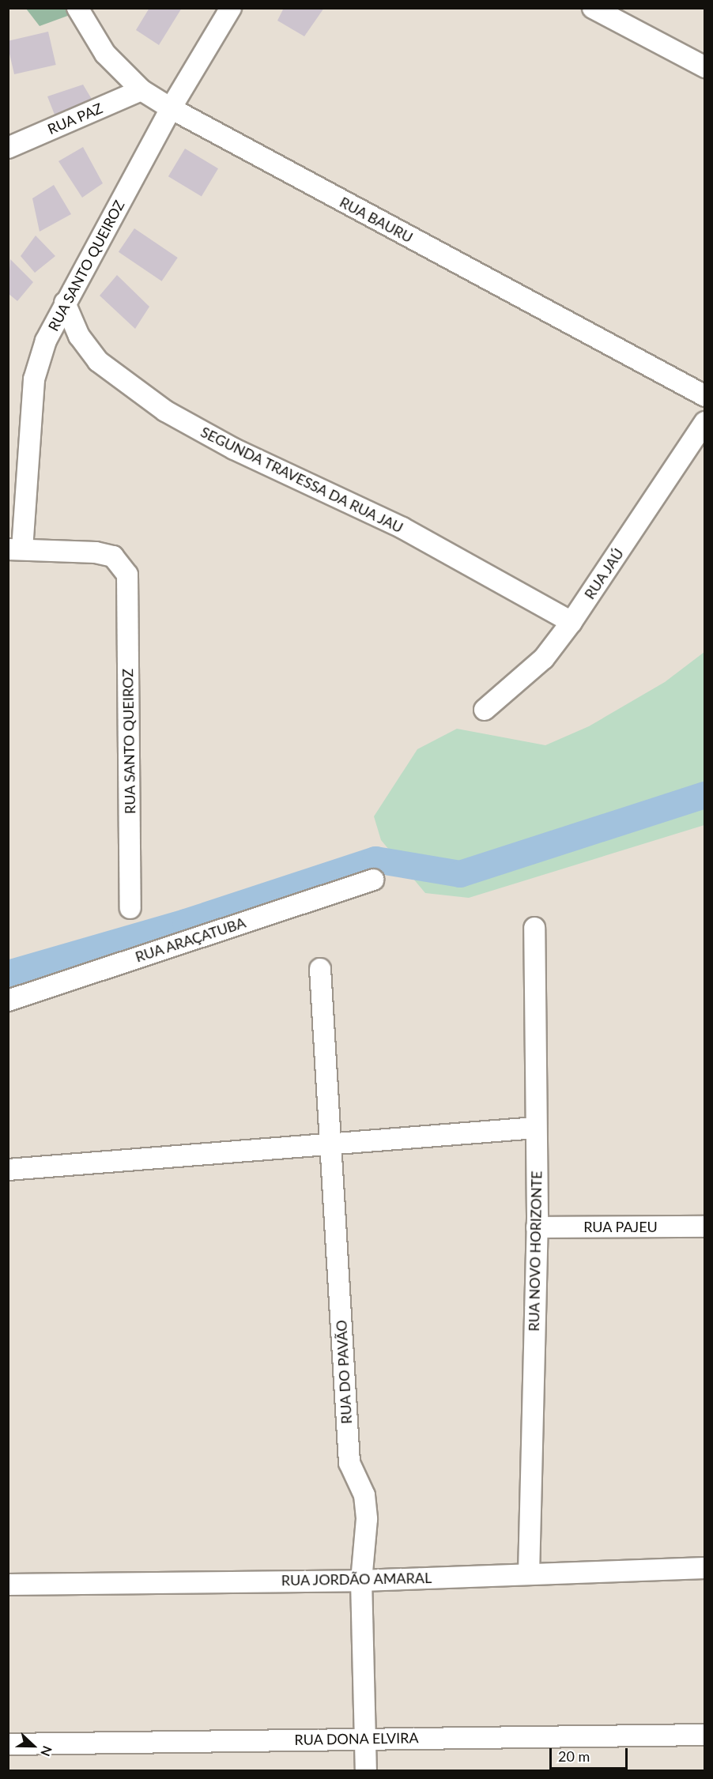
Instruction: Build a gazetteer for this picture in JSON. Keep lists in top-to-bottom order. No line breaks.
{"streets":{"street":["RUA PAZ","RUA BAURU","RUA SANTO QUEIROZ","SEGUNDA TRAVESSA DA RUA JAU","RUA JAÚ","RUA ARAÇATUBA","RUA PAJEU","RUA NOVO HORIZONTE","RUA DO PAVÃO","RUA JORDÃO AMARAL","RUA DONA ELVIRA"]},"crossings":[["RUA PAZ","RUA BAURU"],["RUA BAURU","RUA SANTO QUEIROZ"],["RUA SANTO QUEIROZ","SEGUNDA TRAVESSA DA RUA JAU"],["SEGUNDA TRAVESSA DA RUA JAU","RUA JAÚ"],["RUA PAJEU","RUA NOVO HORIZONTE"],["RUA NOVO HORIZONTE","RUA JORDÃO AMARAL"],["RUA DO PAVÃO","RUA JORDÃO AMARAL"],["RUA DO PAVÃO","RUA DONA ELVIRA"]],"scale_bar":"20 m","north":"right"}
